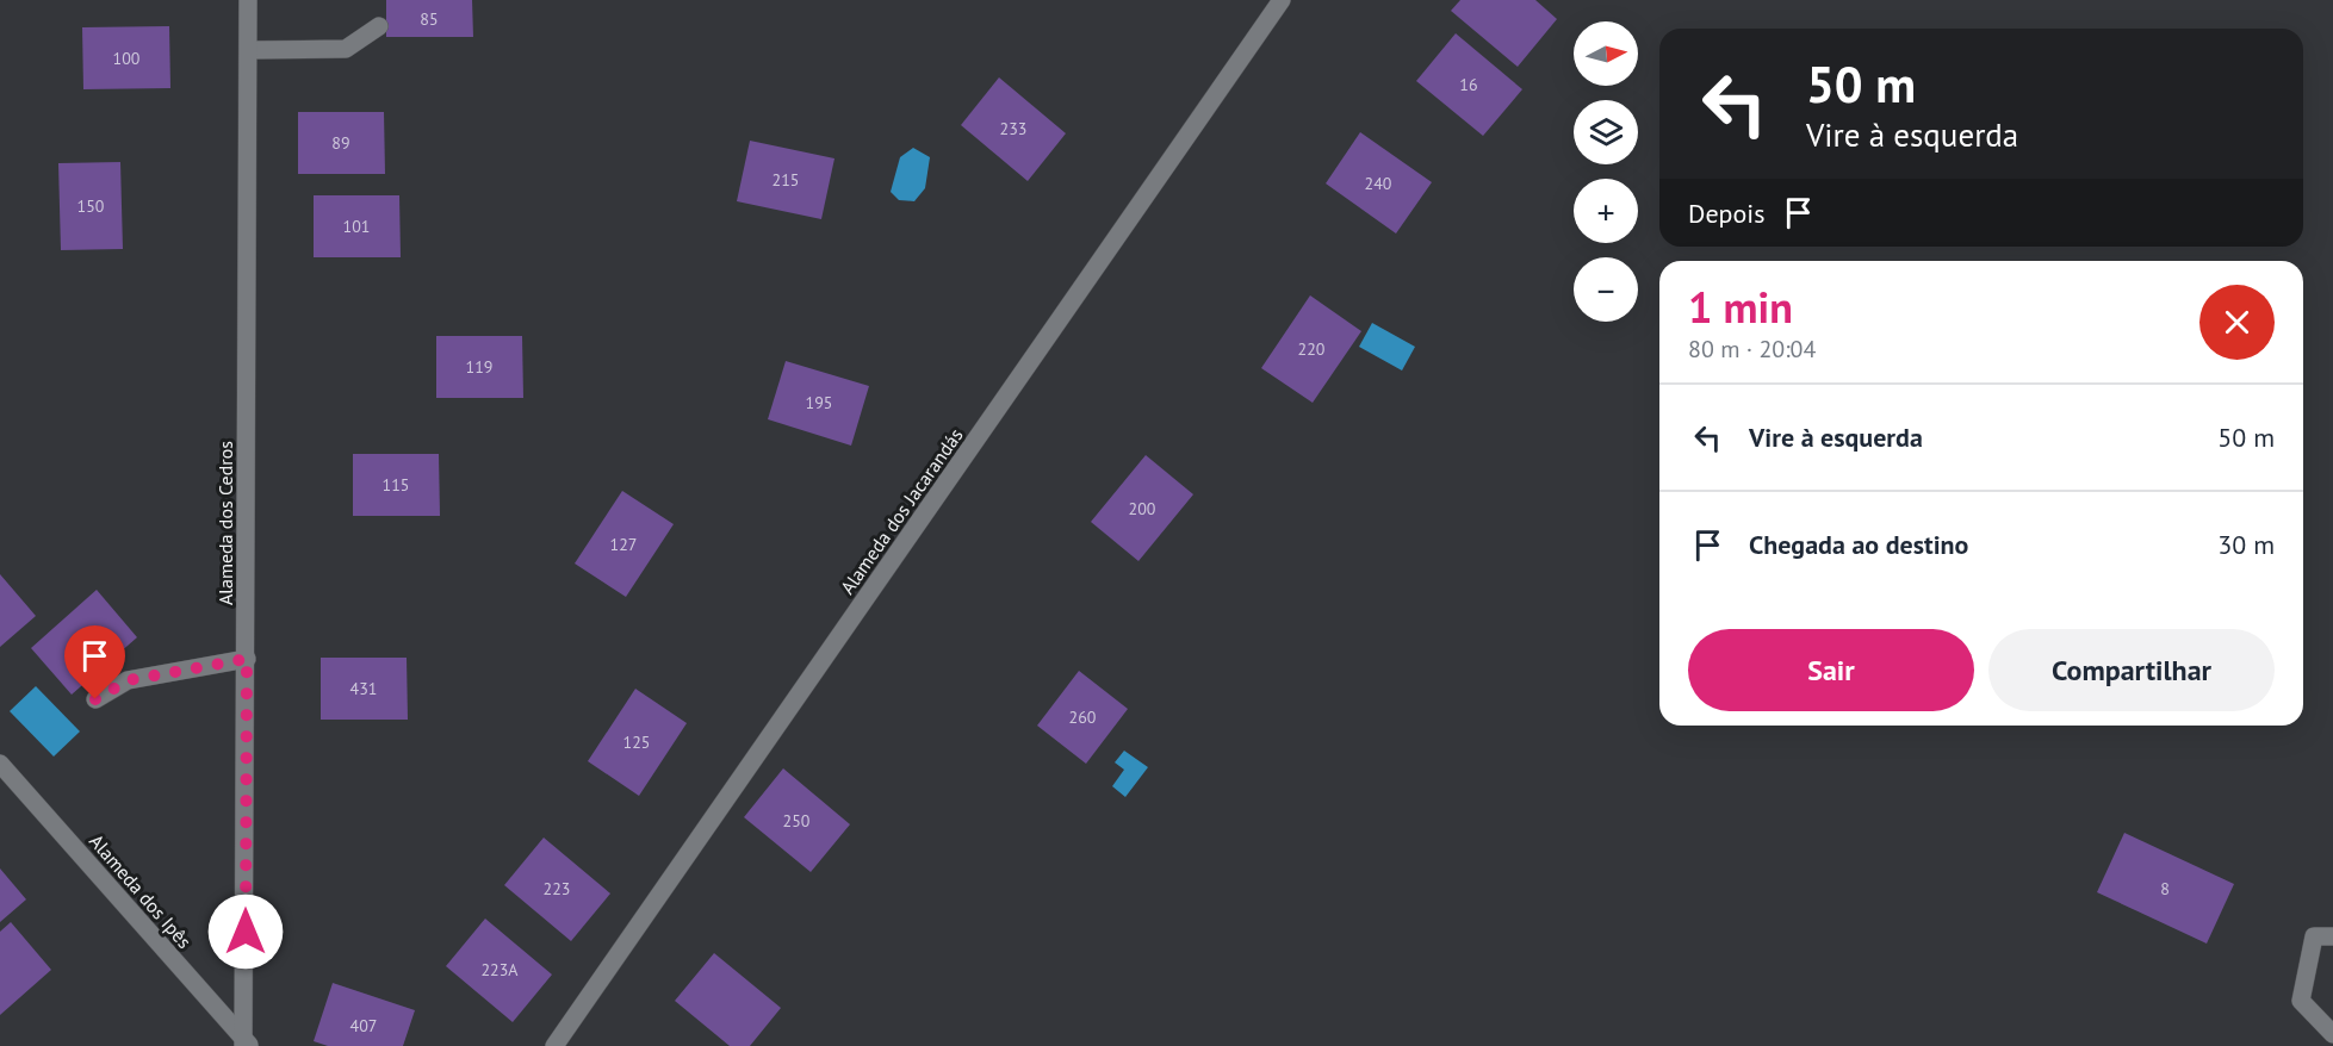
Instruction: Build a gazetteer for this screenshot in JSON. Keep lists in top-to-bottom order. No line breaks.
{"streets":{"street":["Alameda dos Jacarandás","Alameda dos Cedros","Alameda dos Ipês"]},"crossings":[["Alameda dos Cedros","Alameda dos Ipês"]],"house_numbers":["85","100","16","233","89","215","240","150","101","220","119","195","115","200","127","431","260","125","250","223","8","223A","407"],"north":"right","page":{"map_buttons":["+","−"],"turn":["50 m","Vire à esquerda"],"then":"Depois","heading":["1 min","80 m · 20:04"],"list":[{"name":"Vire à esquerda","value":"50 m"},{"name":"Chegada ao destino","value":"30 m"}],"buttons":["Sair","Compartilhar"]}}
